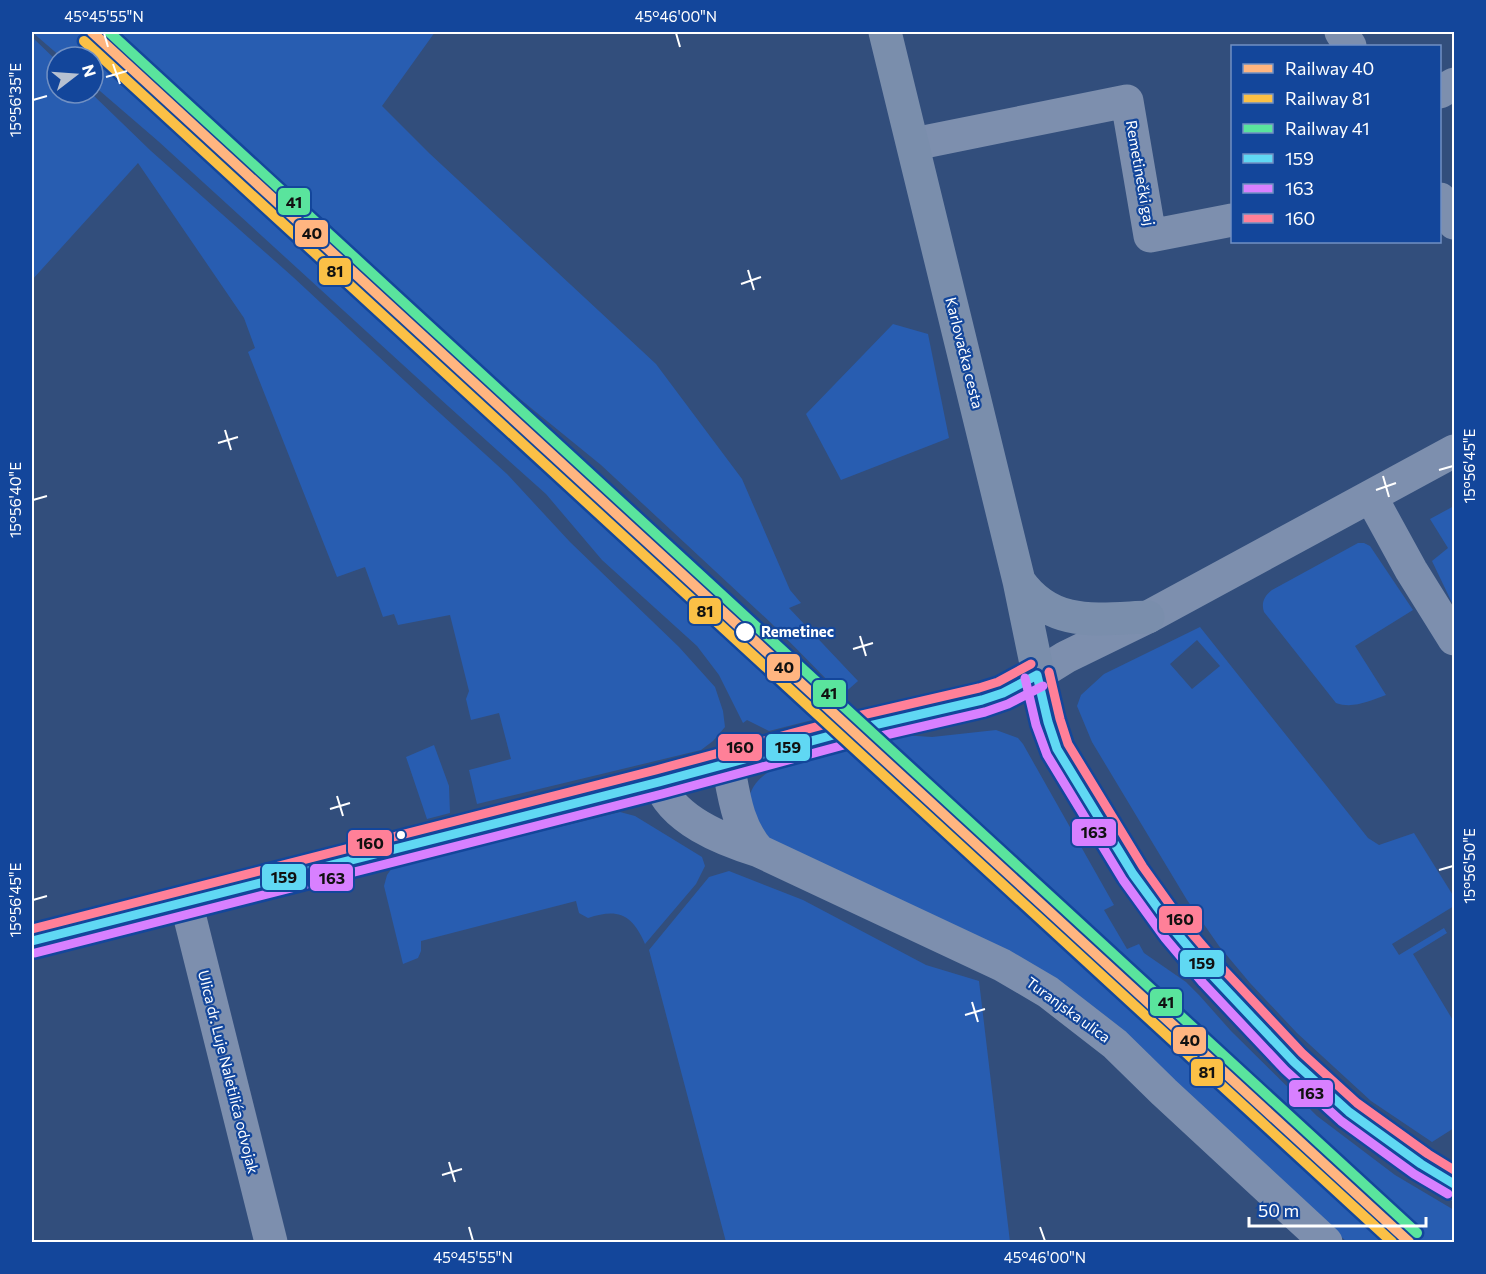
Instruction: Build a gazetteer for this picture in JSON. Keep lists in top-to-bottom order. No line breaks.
{"streets":{"main road":["Karlovačka cesta"],"street":["Remetinečki gaj","Turanjska ulica","Ulica dr. Luje Naletilića odvojak"]},"crossings":[["Remetinečki gaj","Karlovačka cesta"]],"places":["Remetinec"],"lines":["rail line 40","rail line 41","rail line 81","transit line 160","transit line 159","transit line 163"],"legend":["Railway 40","Railway 81","Railway 41","159","163","160"],"scale_bar":"50 m","north":"right","coordinates":["45°45'55\"N","45°46'00\"N","15°56'35\"E","15°56'45\"E","15°56'40\"E","15°56'50\"E"]}
